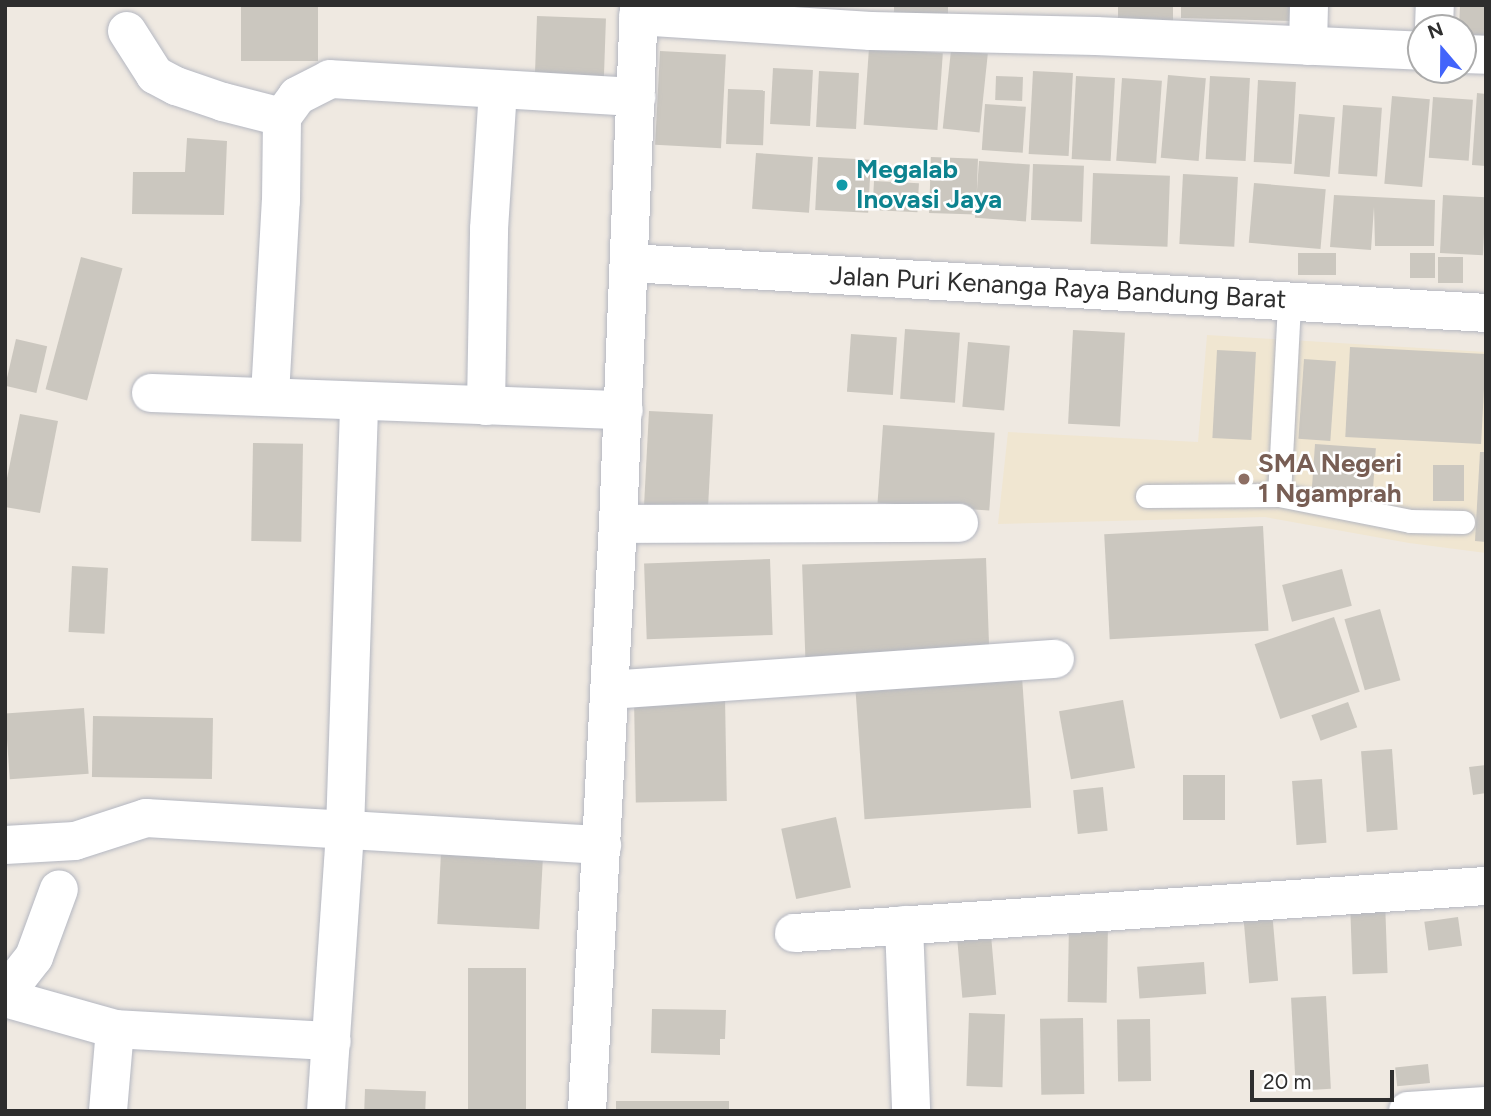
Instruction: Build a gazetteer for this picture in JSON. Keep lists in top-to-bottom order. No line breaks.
{"streets":{"street":["Jalan Puri Kenanga Raya Bandung Barat"]},"places":["Megalab Inovasi Jaya","SMA Negeri 1 Ngamprah"],"scale_bar":"20 m","north":"top"}
